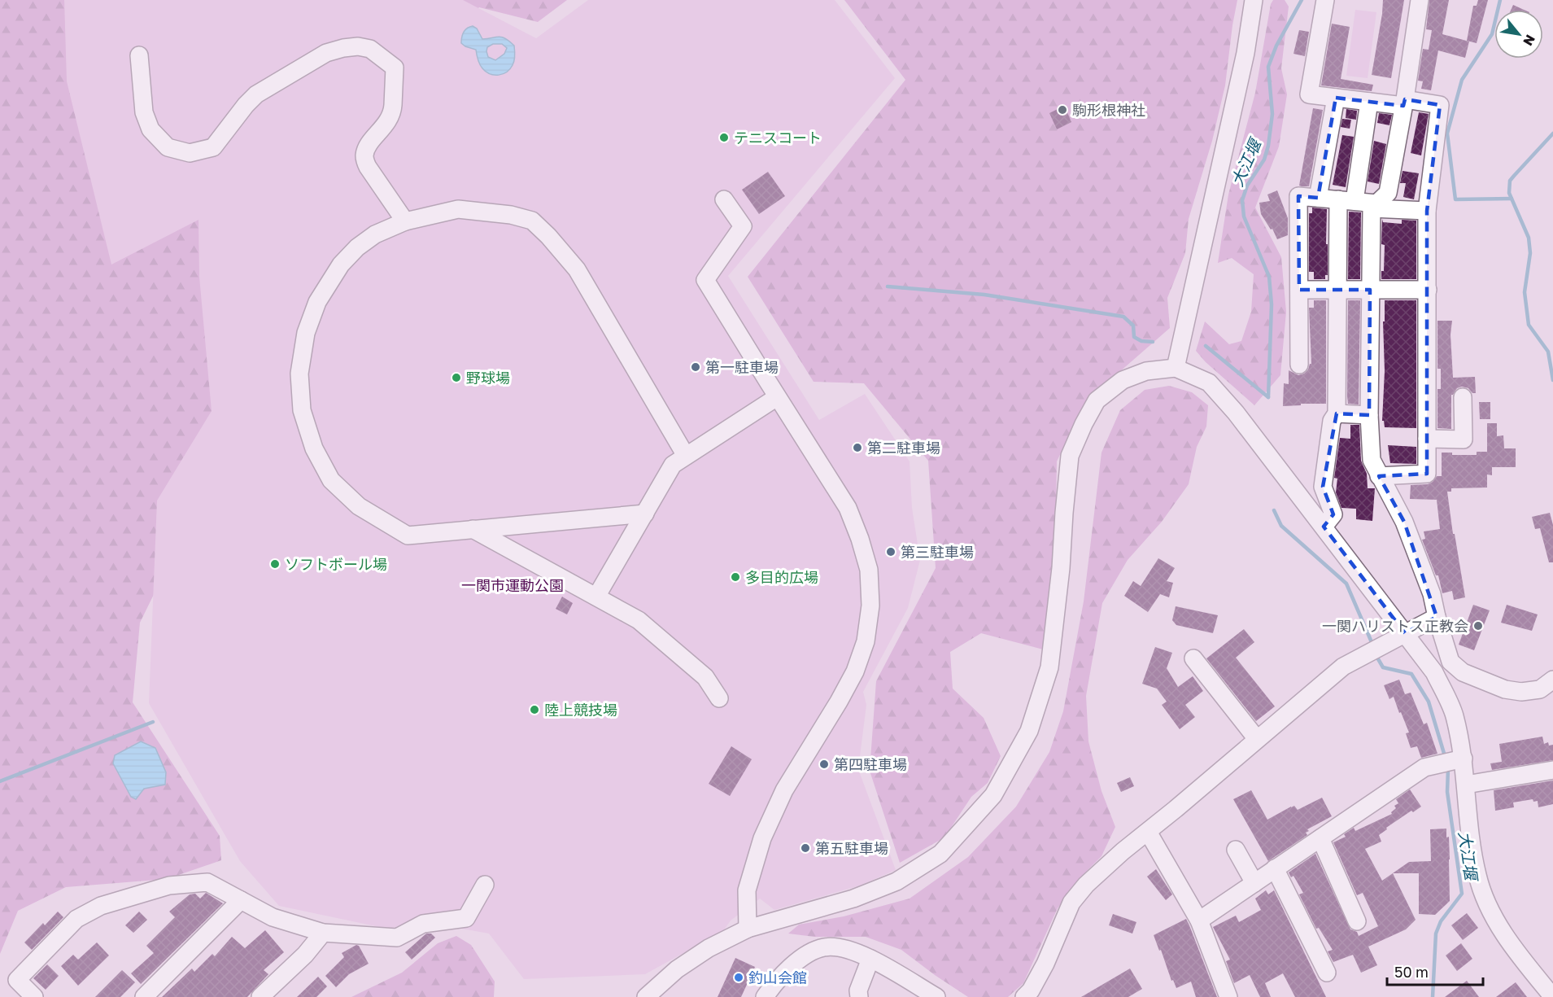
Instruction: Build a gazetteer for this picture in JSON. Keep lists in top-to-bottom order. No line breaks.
{"water":["大江堰"],"parks":["一関市運動公園"],"places":["駒形根神社","テニスコート","第一駐車場","野球場","第二駐車場","第三駐車場","ソフトボール場","多目的広場","一関ハリストス正教会","陸上競技場","第四駐車場","第五駐車場","釣山会館"],"scale_bar":"50 m","north":"bottom right"}
